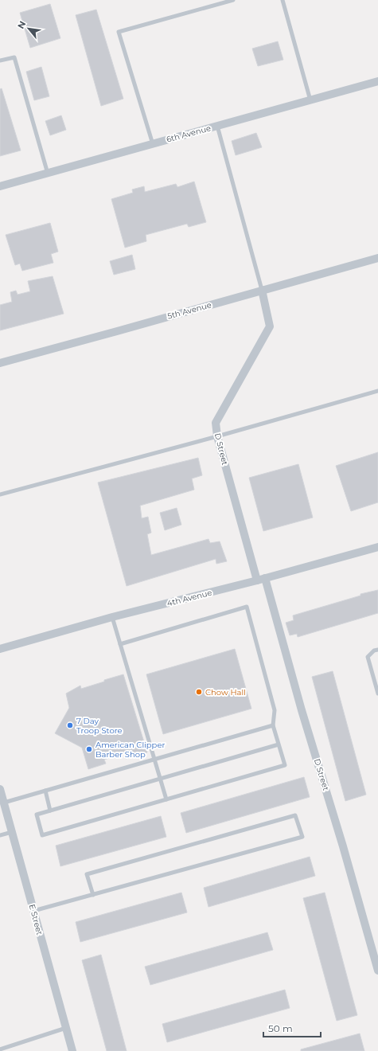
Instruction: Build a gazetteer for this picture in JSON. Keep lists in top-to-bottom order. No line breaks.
{"streets":{"street":["6th Avenue","5th Avenue","D Street","4th Avenue","E Street"]},"crossings":[["5th Avenue","D Street"],["D Street","4th Avenue"]],"places":["Chow Hall","7 Day Troop Store","American Clipper Barber Shop"],"scale_bar":"50 m","north":"top left"}
